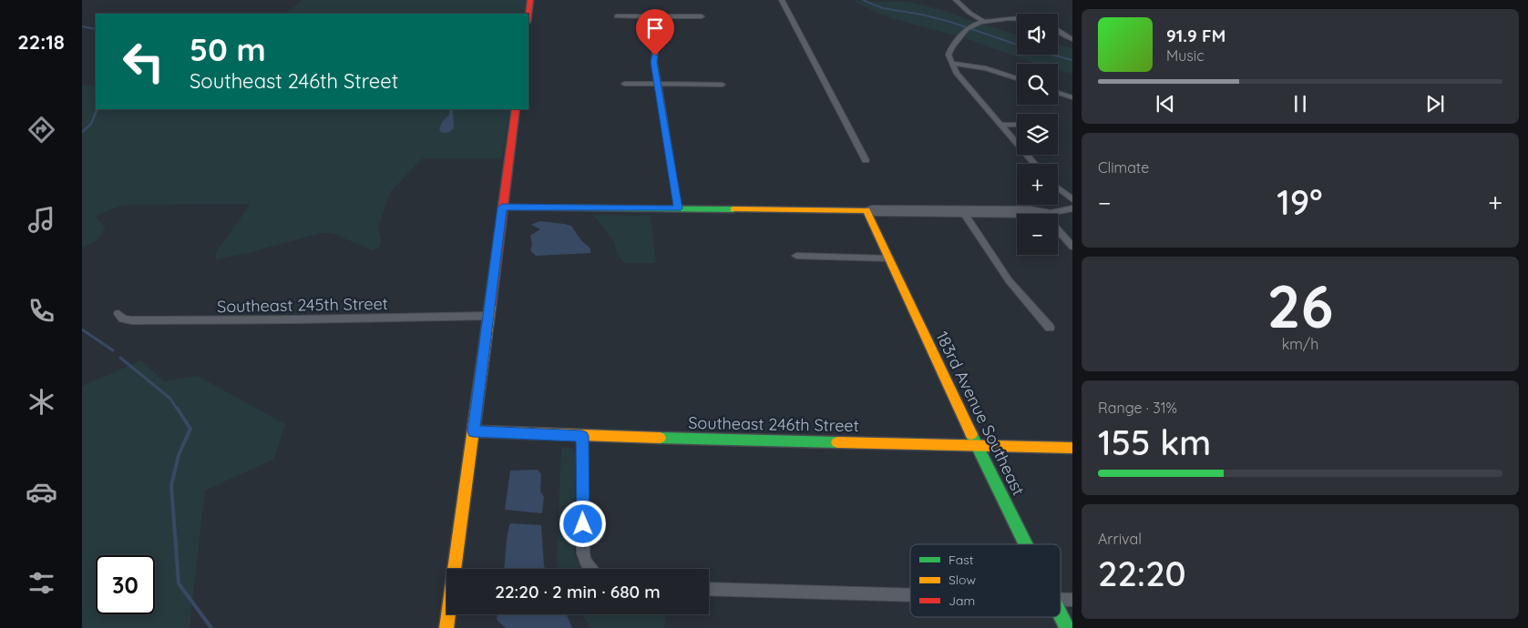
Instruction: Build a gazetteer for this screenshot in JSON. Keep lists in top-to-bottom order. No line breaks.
{"streets":{"street":["Southeast 245th Street","183rd Avenue Southeast","Southeast 246th Street"]},"crossings":[["183rd Avenue Southeast","Southeast 246th Street"]],"legend":["Fast","Slow","Jam"],"page":{"tabs":"22:18","map_buttons":["+","−"],"turn":["50 m","Southeast 246th Street"],"song":["91.9 FM","Music"],"tile":["Climate",["26","km/h"],["Range · 31%","155 km"],["Arrival","22:20"]],"heat":["−","19°","+"],"limit":"30","trip":"22:20 · 2 min · 680 m"}}
